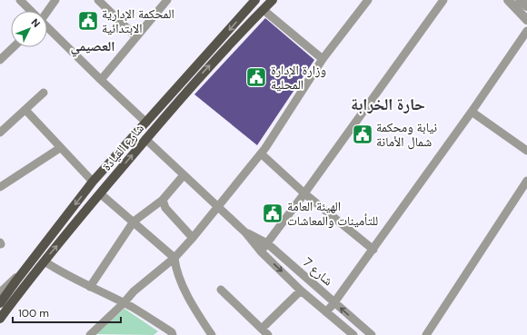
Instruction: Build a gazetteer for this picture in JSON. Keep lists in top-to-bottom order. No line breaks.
{"streets":{"main road":["شارع القيادة"],"street":["شارع 7"]},"crossings":[["شارع القيادة","شارع 7"]],"districts":["العصيمي","حارة الخرابة"],"places":{"public building":["المحكمة الإدارية الابتدائية","وزارة الإدارة المحلية","نيابة ومحكمة شمال الأمانة","الهيئة العامة للتأمينات والمعاشات"]},"scale_bar":"100 m","north":"top right"}
